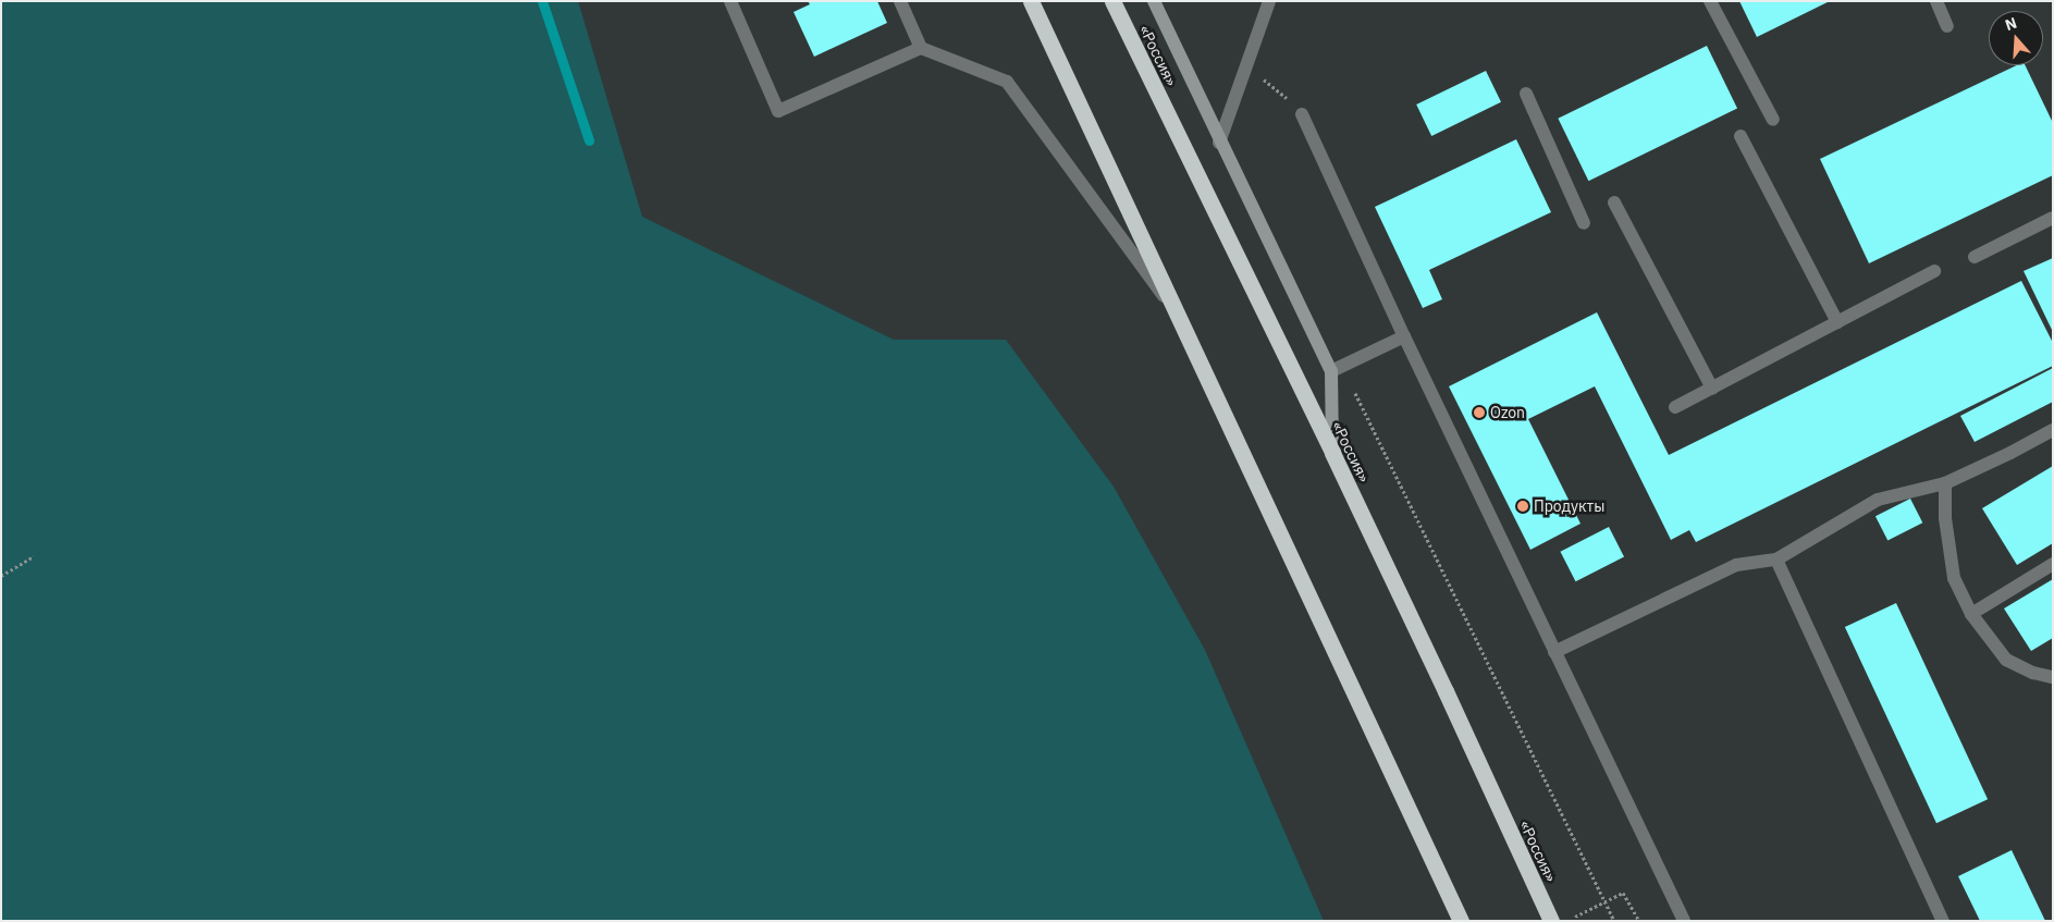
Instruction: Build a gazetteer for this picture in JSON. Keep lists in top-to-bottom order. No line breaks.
{"streets":{"highway":["«Россия»"]},"places":["Ozon","Продукты"],"north":"top"}
